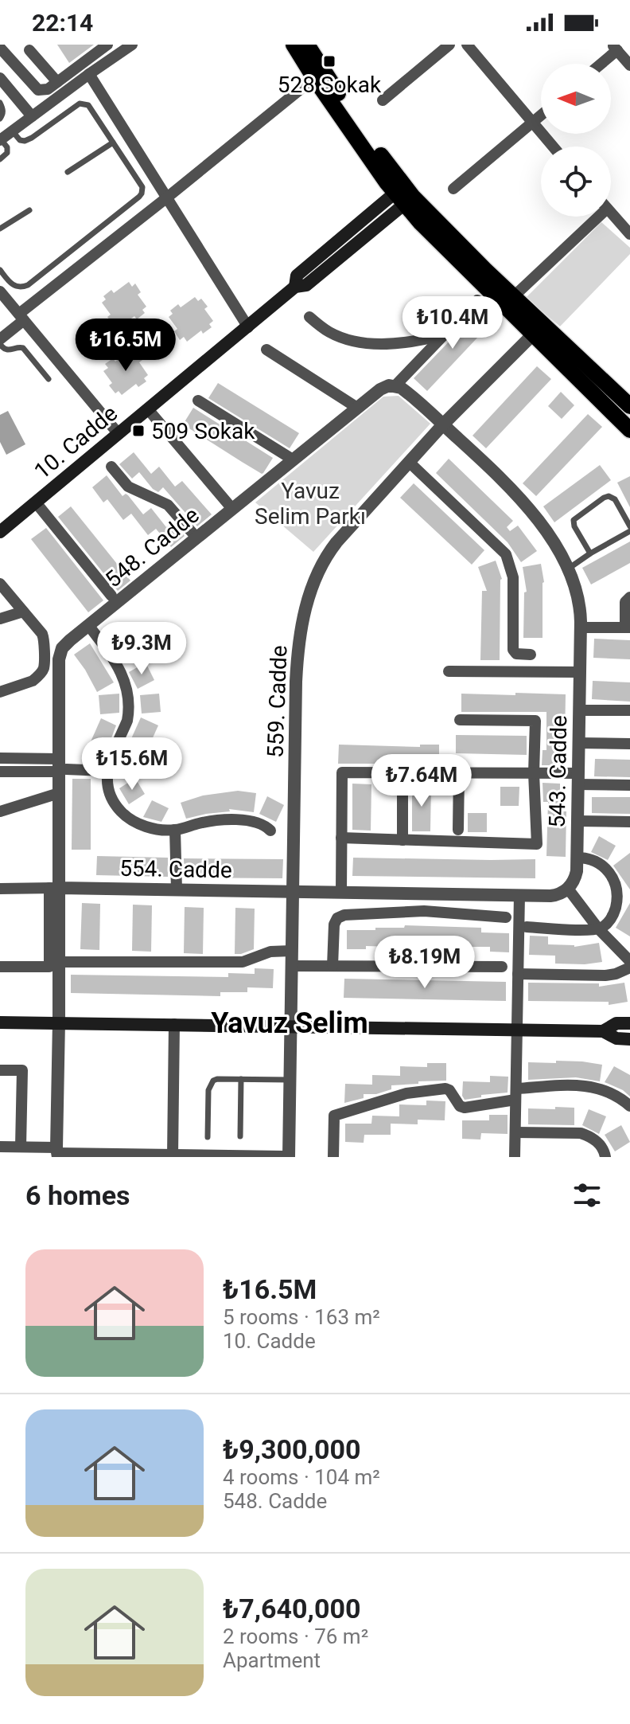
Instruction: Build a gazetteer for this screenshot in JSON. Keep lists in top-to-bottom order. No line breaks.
{"streets":{"main road":["10. Cadde"],"street":["548. Cadde","559. Cadde","543. Cadde","554. Cadde"]},"crossings":[["548. Cadde","554. Cadde"],["559. Cadde","543. Cadde"],["559. Cadde","554. Cadde"]],"districts":["Yavuz Selim"],"parks":["Yavuz Selim Parkı"],"places":{"transit":["528 Sokak","509 Sokak"]},"north":"left","page":{"status":"22:14","price":["₺10.4M","₺16.5M","₺9.3M","₺15.6M","₺7.64M","₺8.19M"],"heading":"6 homes","list":[{"name":"₺16.5M","note":"5 rooms · 163 m² · 10. Cadde"},{"name":"₺9,300,000","note":"4 rooms · 104 m² · 548. Cadde"},{"name":"₺7,640,000","note":"2 rooms · 76 m² · Apartment"}]}}
